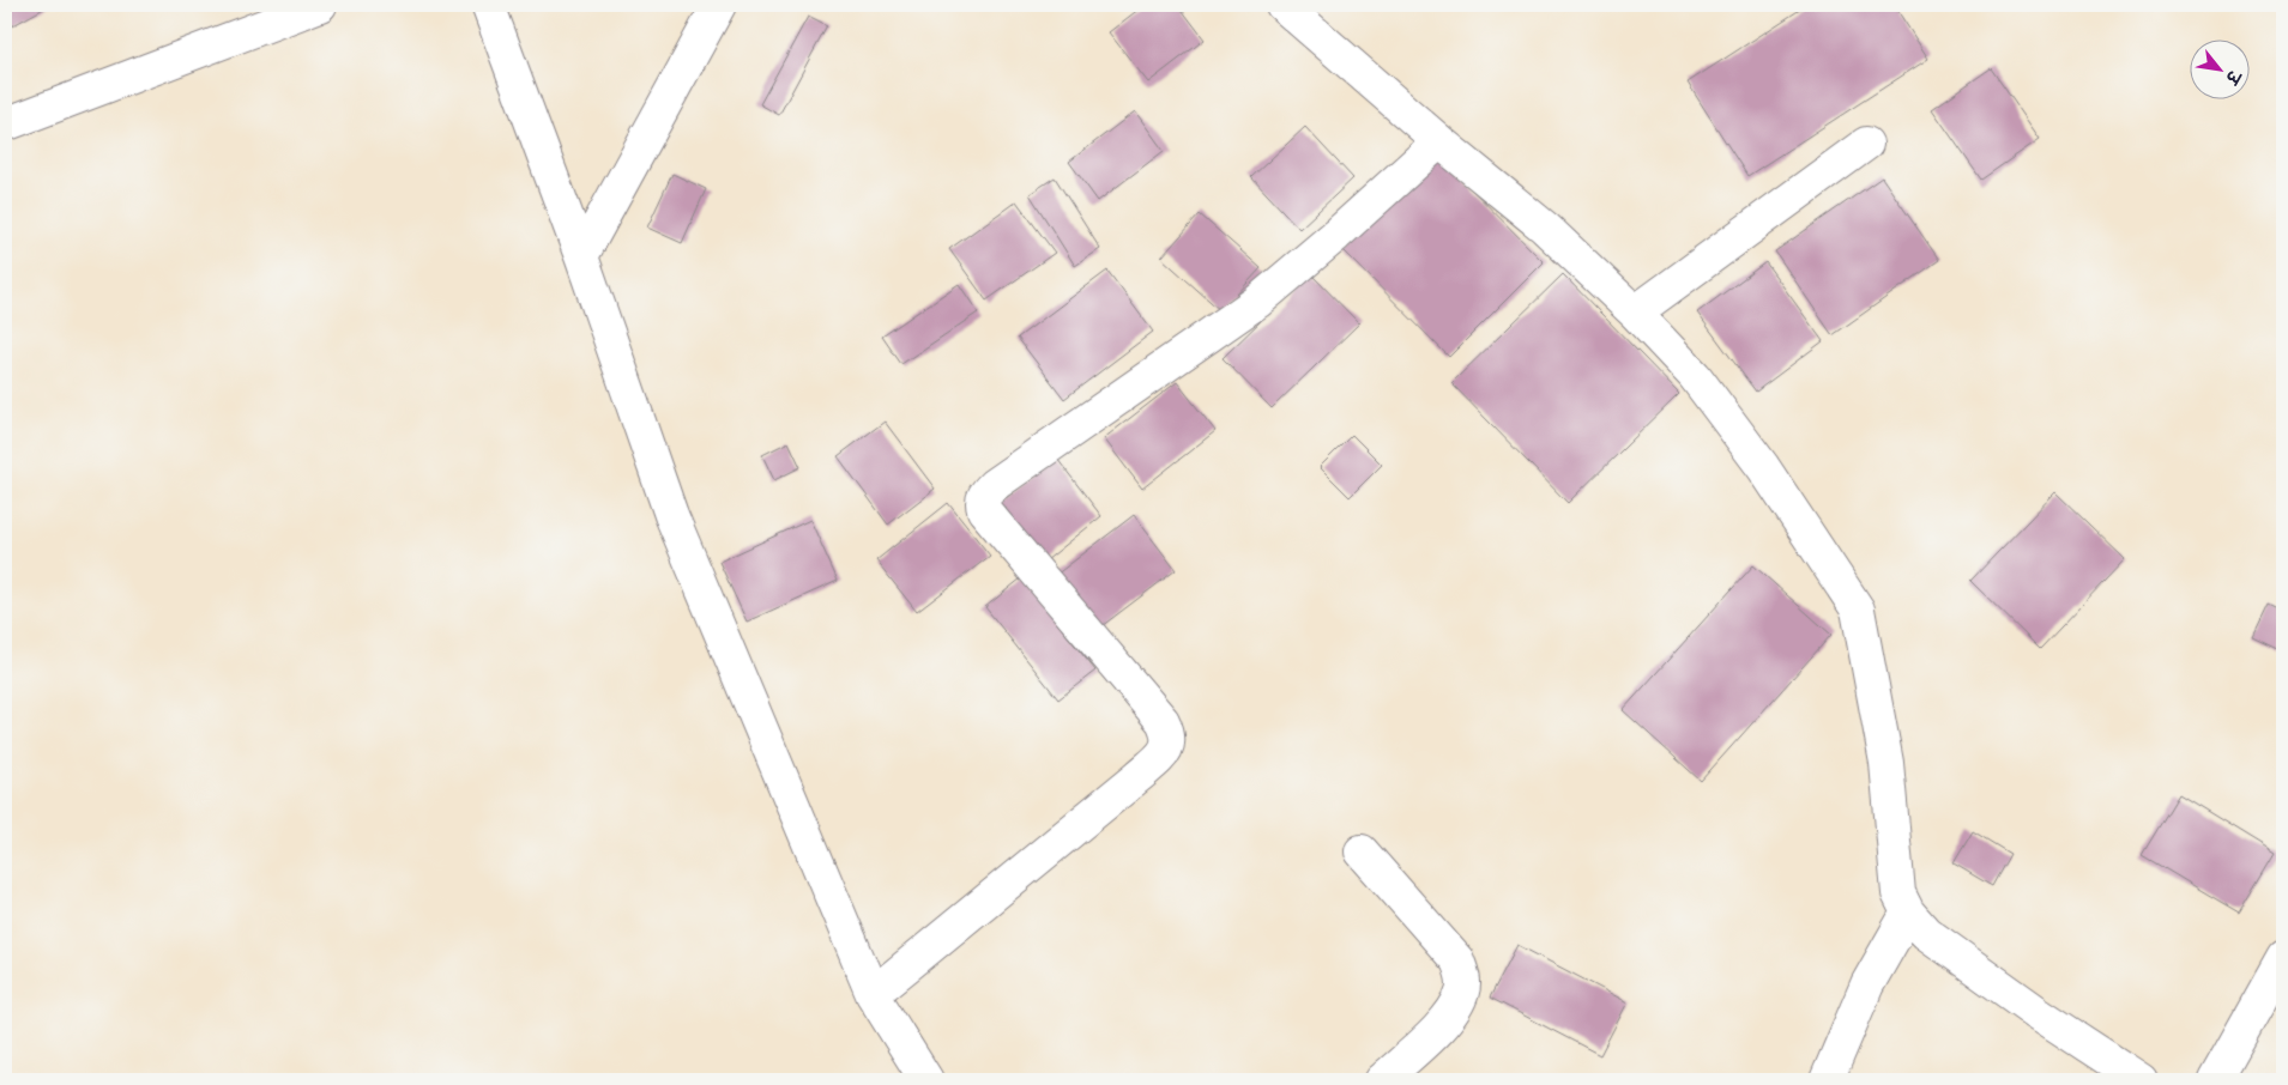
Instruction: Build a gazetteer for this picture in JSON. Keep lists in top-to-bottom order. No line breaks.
{"north":"bottom right"}
